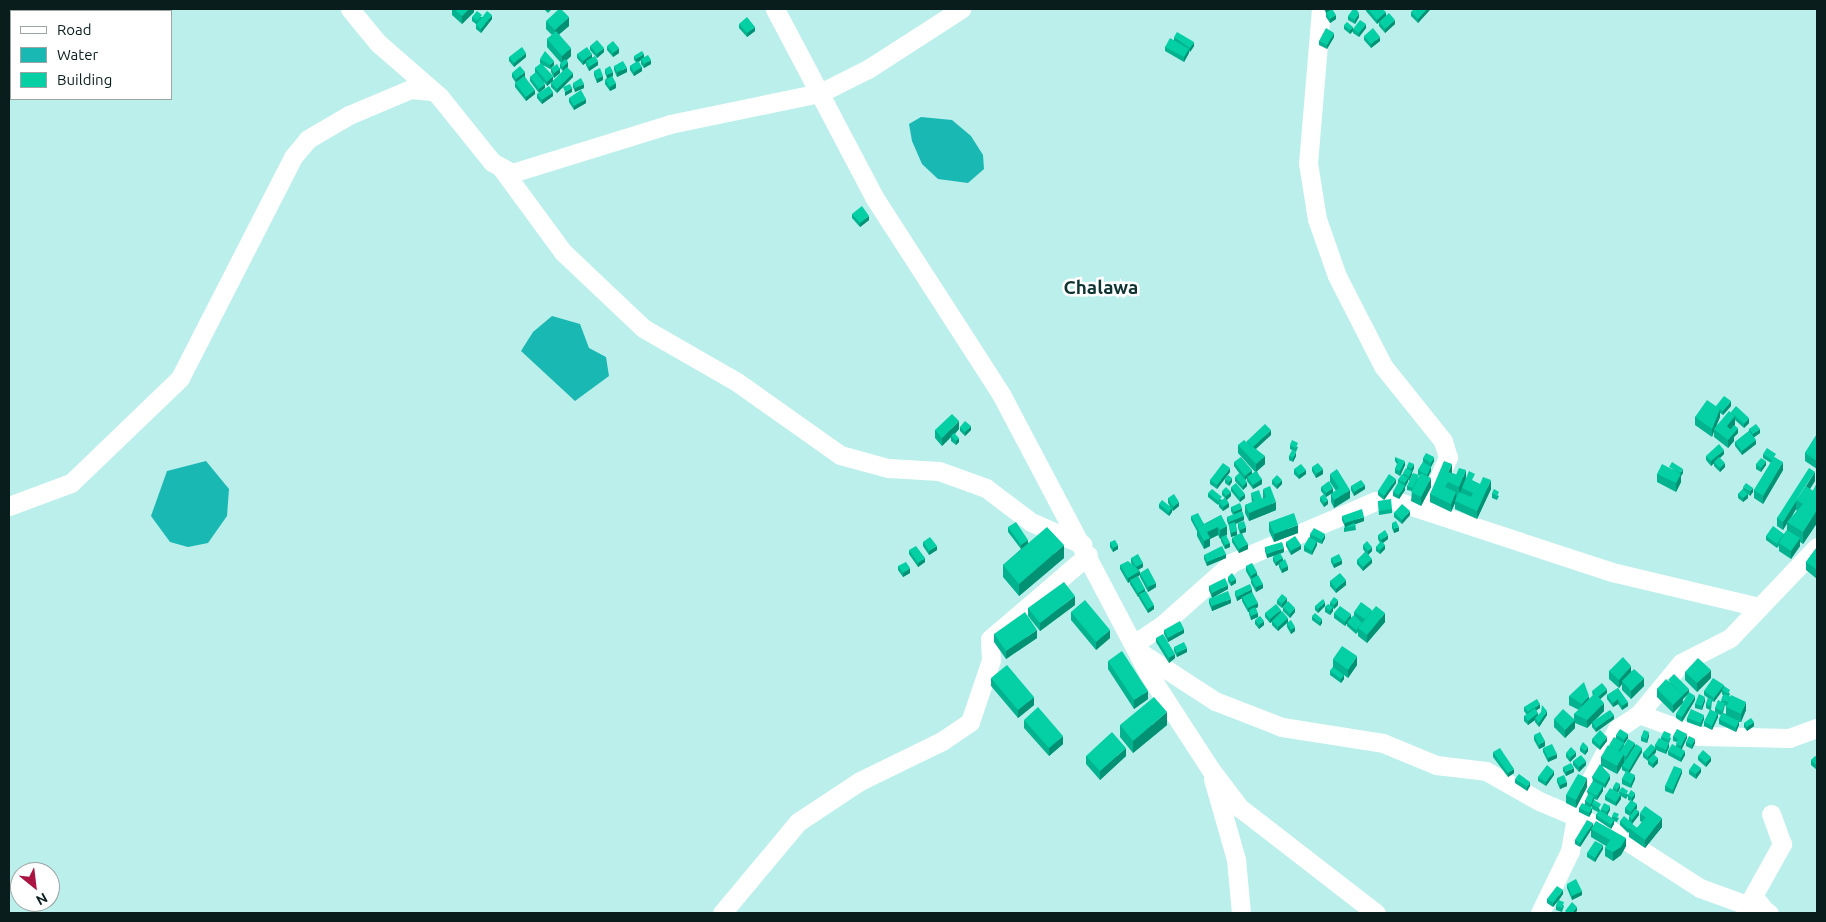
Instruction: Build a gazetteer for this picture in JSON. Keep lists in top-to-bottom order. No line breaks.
{"districts":["Chalawa"],"legend":["Road","Water","Building"],"north":"bottom right"}
